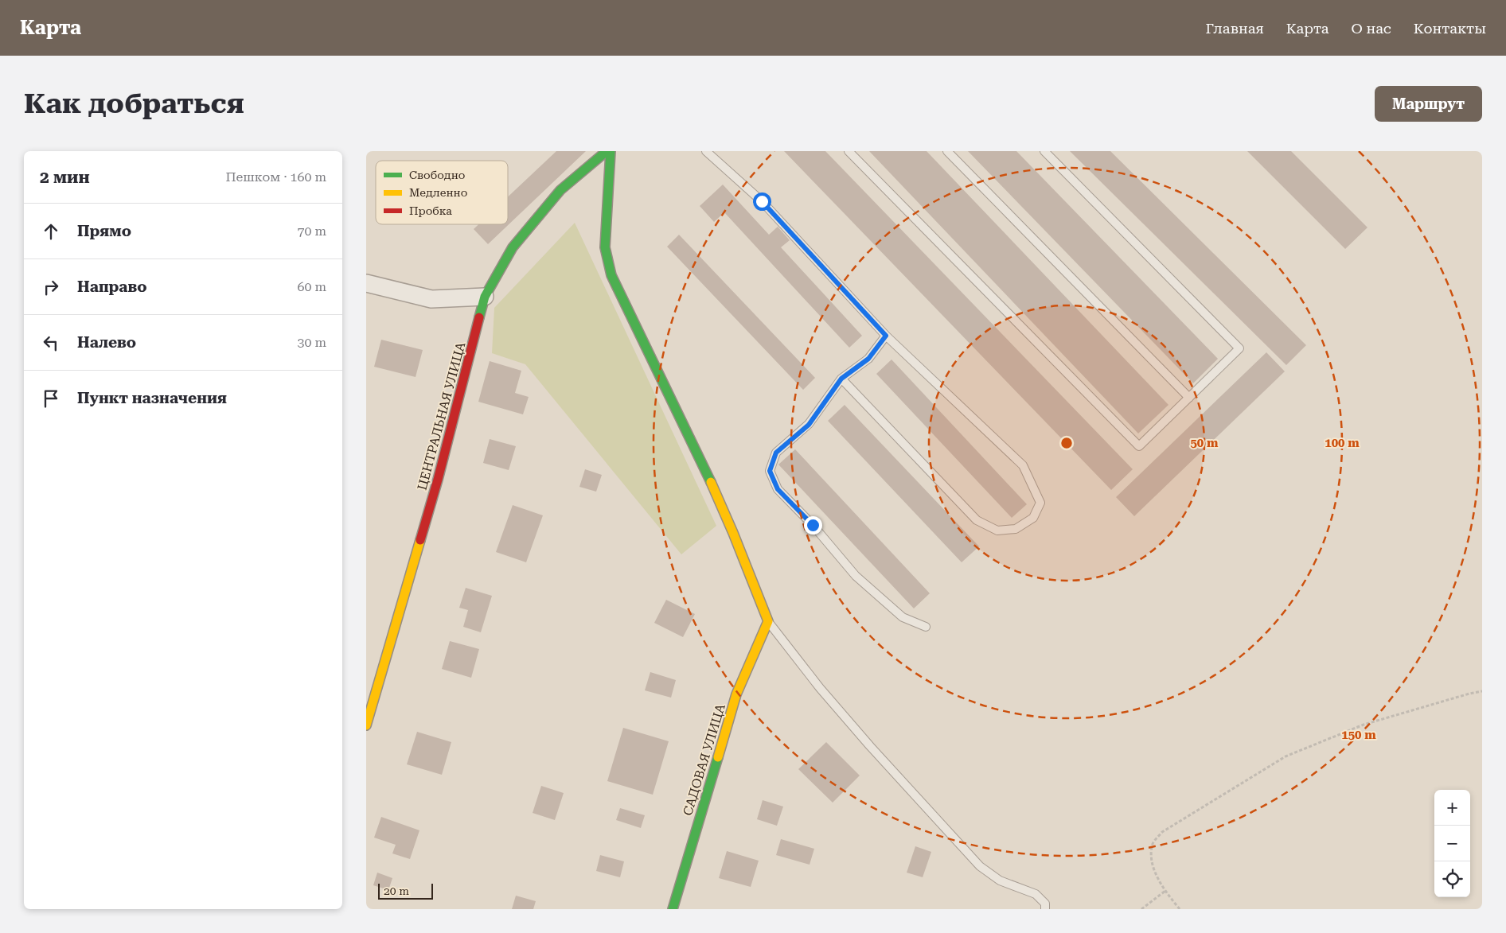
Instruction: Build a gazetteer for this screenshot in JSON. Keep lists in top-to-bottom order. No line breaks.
{"streets":{"street":["ЦЕНТРАЛЬНАЯ УЛИЦА","САДОВАЯ УЛИЦА"]},"legend":["Свободно","Медленно","Пробка"],"scale_bar":"20 m","page":{"header":"Карта","nav":["Главная","Карта","О нас","Контакты"],"buttons":"Маршрут","title":"Как добраться","heading":["2 мин","Пешком · 160 m"],"list":[["Прямо","70 m"],["Направо","60 m"],["Налево","30 m"],"Пункт назначения"],"map_buttons":["+","−"],"scale":"20 m"},"rings":["50 m","100 m","150 m"]}
